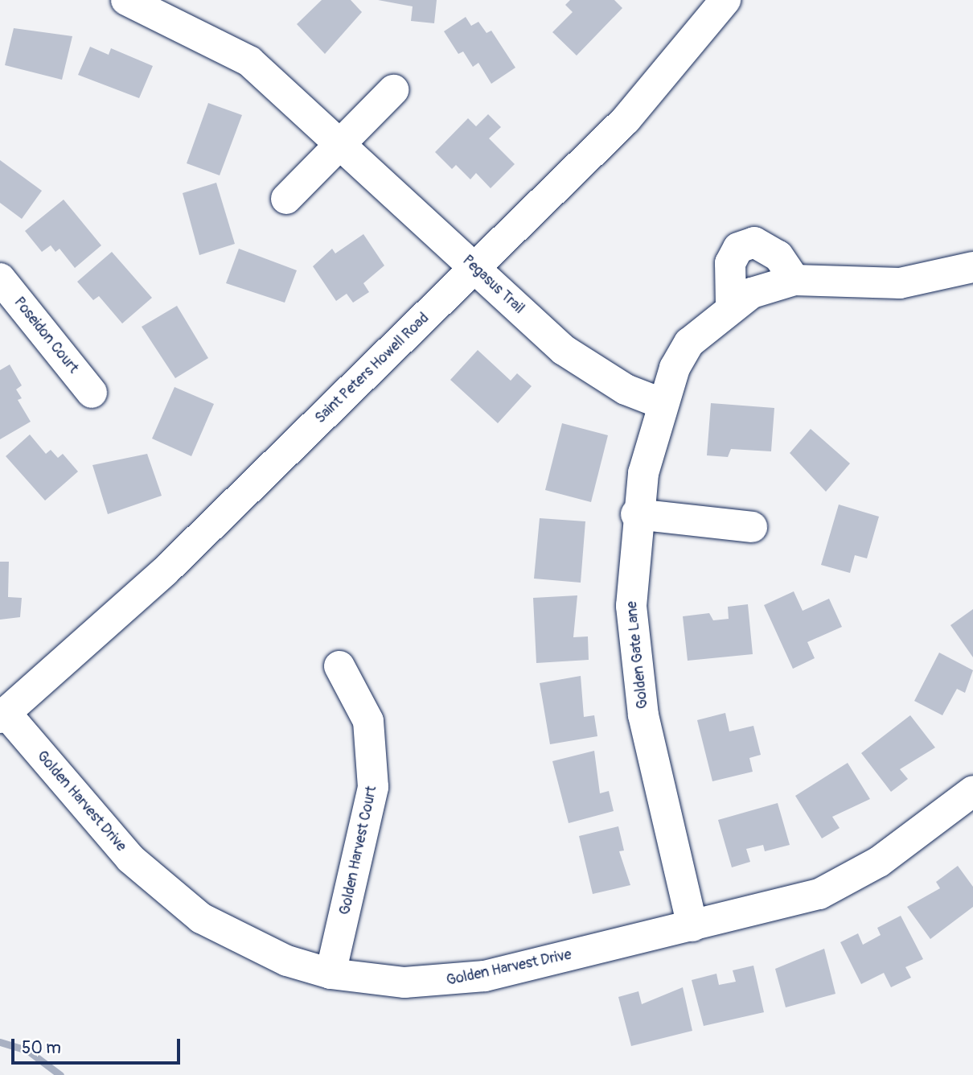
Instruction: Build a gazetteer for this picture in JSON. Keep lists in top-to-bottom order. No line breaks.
{"streets":{"street":["Pegasus Trail","Poseidon Court","Saint Peters Howell Road","Golden Gate Lane","Golden Harvest Drive","Golden Harvest Court"]},"crossings":[["Pegasus Trail","Saint Peters Howell Road"],["Pegasus Trail","Golden Gate Lane"],["Saint Peters Howell Road","Golden Harvest Drive"],["Golden Gate Lane","Golden Harvest Drive"],["Golden Harvest Drive","Golden Harvest Court"]],"scale_bar":"50 m"}
